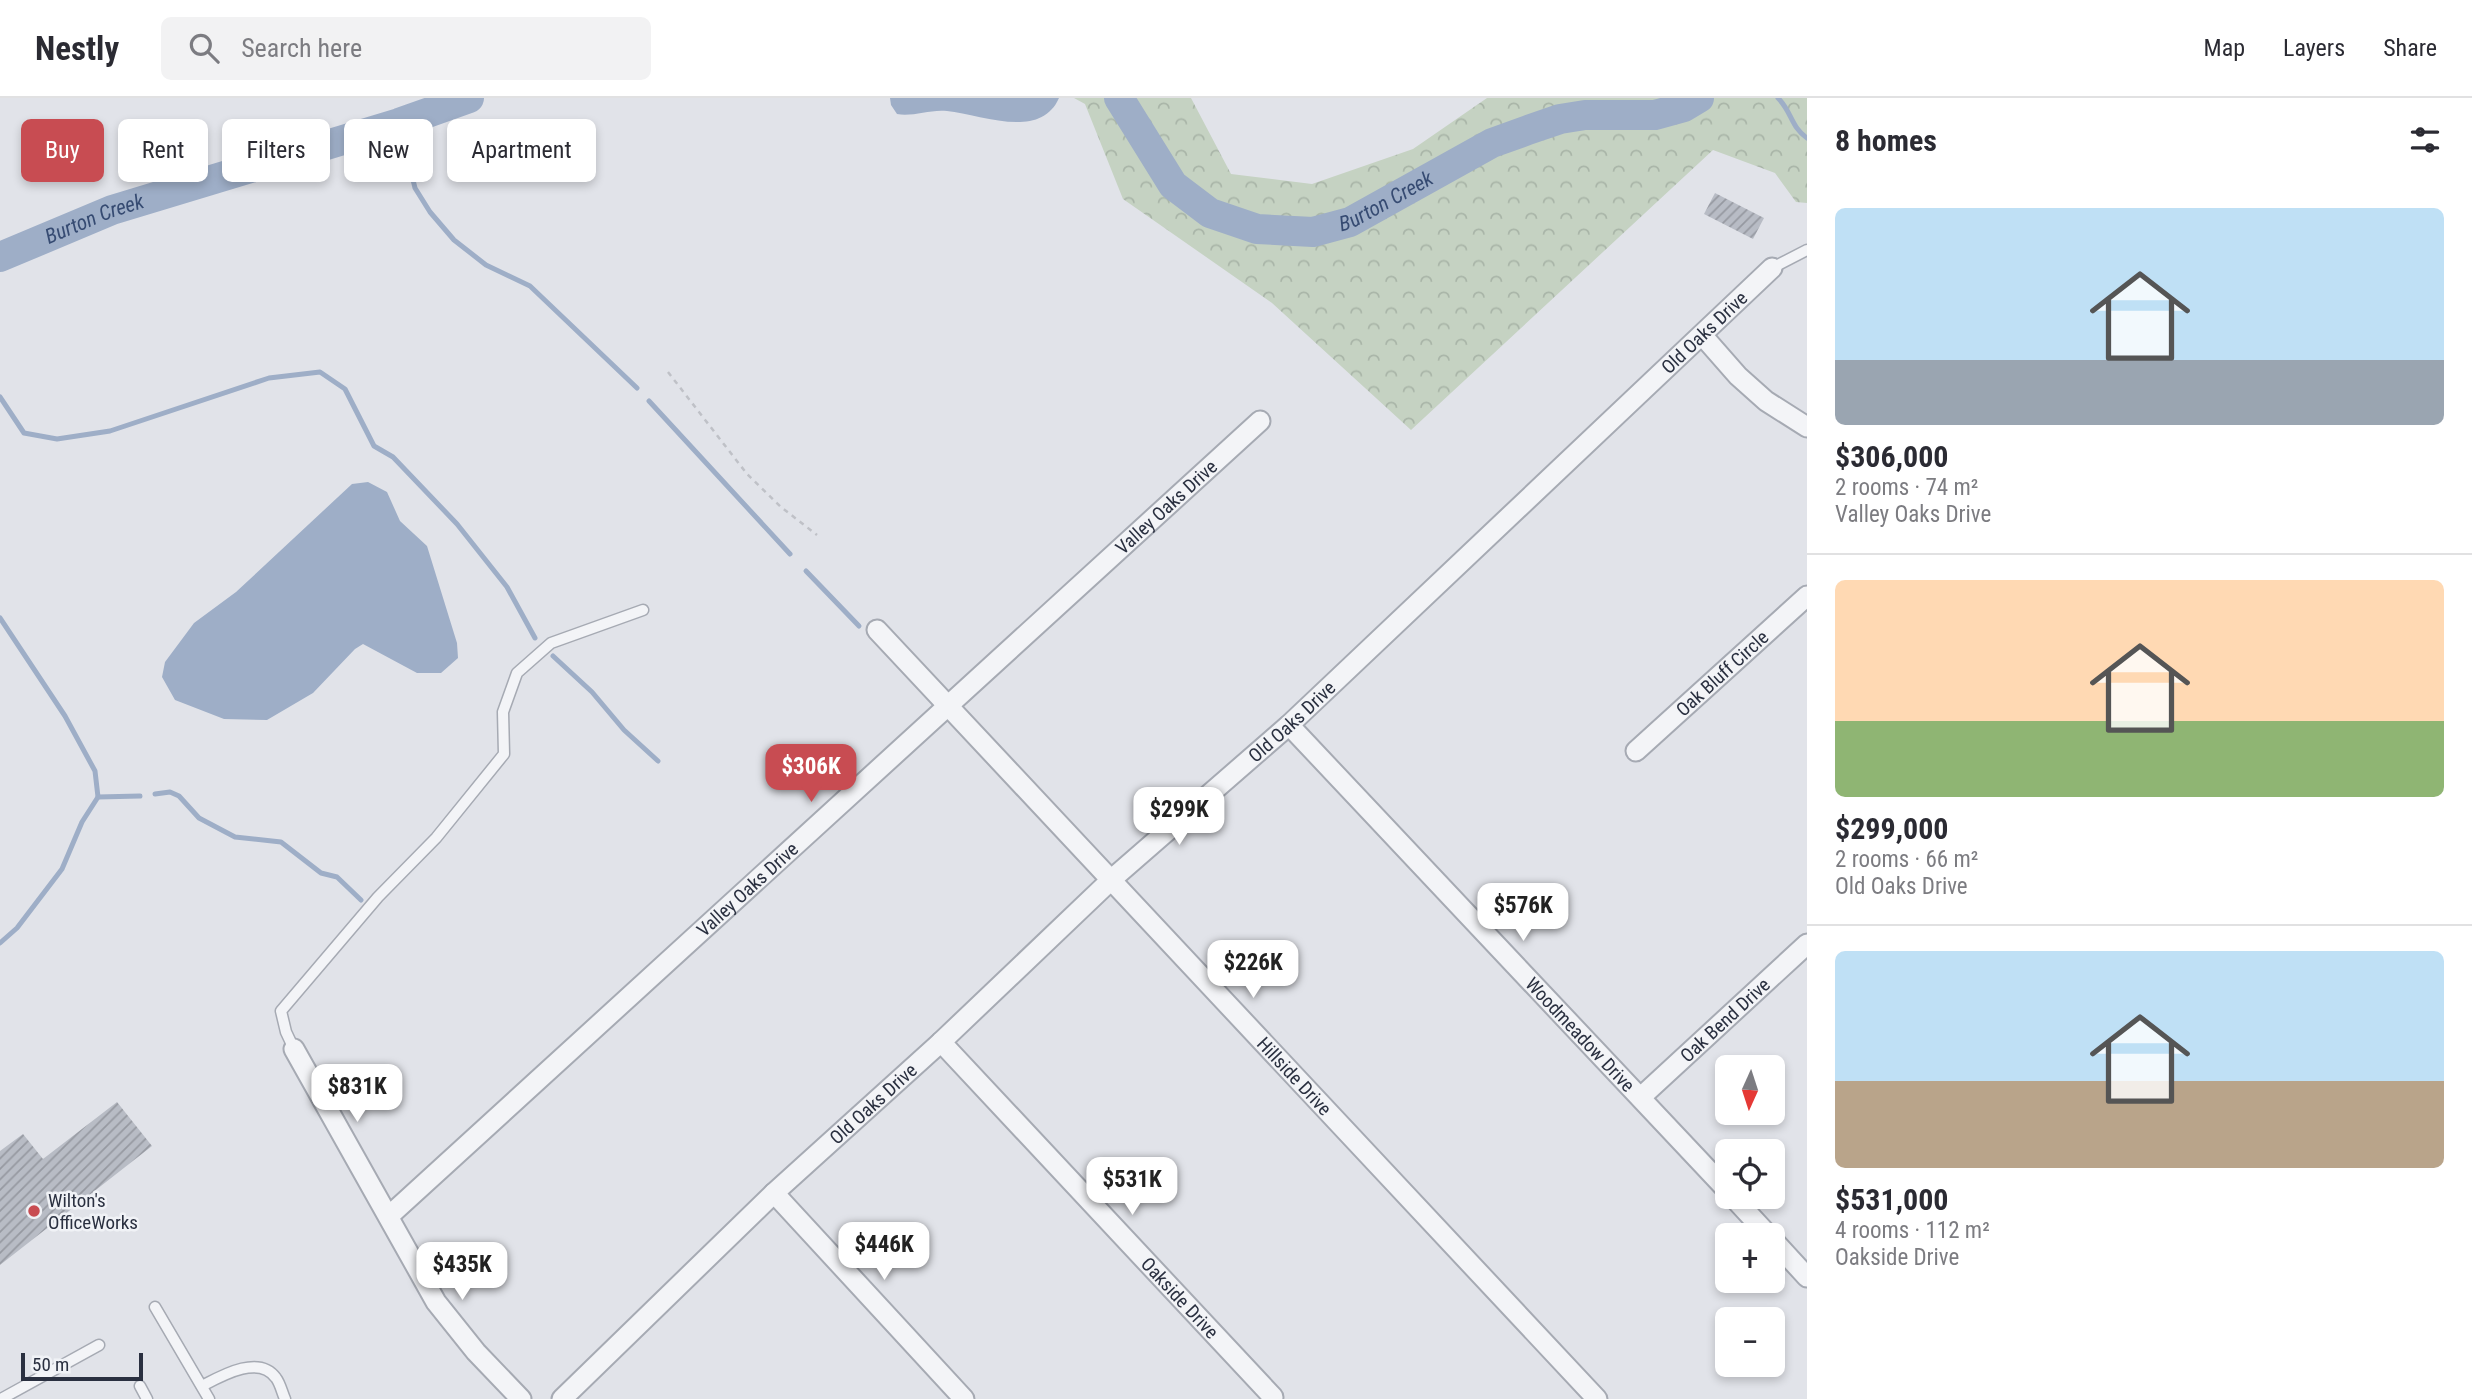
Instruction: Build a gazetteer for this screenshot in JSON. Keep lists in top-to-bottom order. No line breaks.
{"streets":{"street":["Old Oaks Drive","Valley Oaks Drive","Oak Bluff Circle","Oak Bend Drive","Woodmeadow Drive","Hillside Drive","Oakside Drive"]},"crossings":[["Old Oaks Drive","Woodmeadow Drive"],["Old Oaks Drive","Hillside Drive"],["Old Oaks Drive","Oakside Drive"],["Valley Oaks Drive","Hillside Drive"],["Oak Bend Drive","Woodmeadow Drive"]],"water":["Burton Creek"],"places":["Wilton's OfficeWorks"],"scale_bar":"50 m","north":"bottom","page":{"header":"Nestly","search":"Search here","nav":["Map","Layers","Share"],"heading":"8 homes","chip":["Buy","Rent","Filters","New","Apartment"],"list":[{"name":"$306,000","note":"2 rooms · 74 m² · Valley Oaks Drive"},{"name":"$299,000","note":"2 rooms · 66 m² · Old Oaks Drive"},{"name":"$531,000","note":"4 rooms · 112 m² · Oakside Drive"}],"price":["$306K","$299K","$576K","$226K","$831K","$531K","$446K","$435K"],"map_buttons":["+","−"],"scale":"50 m"}}
